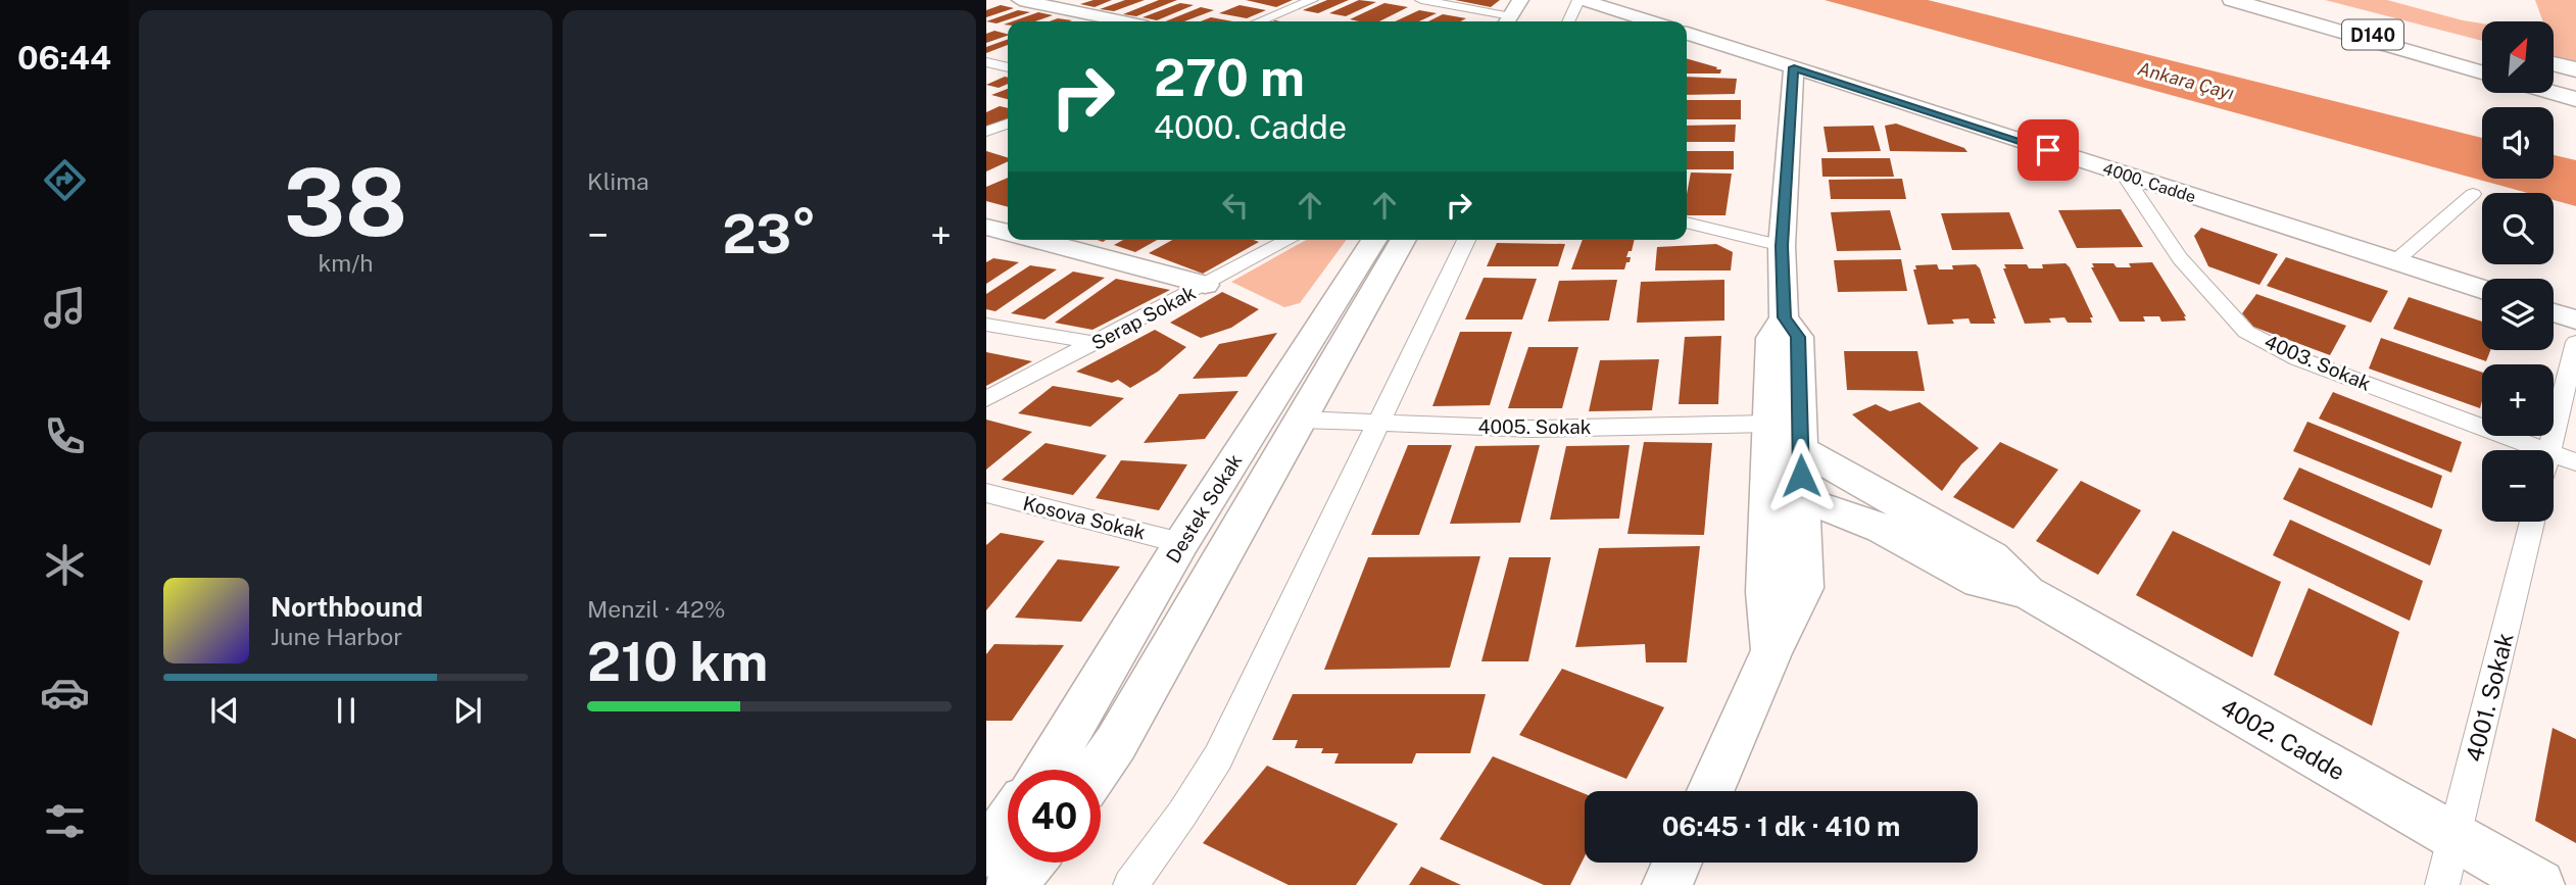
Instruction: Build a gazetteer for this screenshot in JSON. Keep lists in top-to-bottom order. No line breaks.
{"streets":{"highway":["D140"],"street":["4000. Cadde","Serap Sokak","4003. Sokak","4005. Sokak","Destek Sokak","Kosova Sokak","4001. Sokak","4002. Cadde"]},"crossings":[["4000. Cadde","4003. Sokak"],["4005. Sokak","Destek Sokak"],["4005. Sokak","4002. Cadde"],["Destek Sokak","Kosova Sokak"],["4001. Sokak","4002. Cadde"]],"water":["Ankara Çayı"],"north":"top right","page":{"tabs":"06:44","tile":[["38","km/h"],"Klima",["Menzil · 42%","210 km"]],"map_buttons":["+","−"],"turn":["270 m","4000. Cadde"],"heat":["−","23°","+"],"song":["Northbound","June Harbor"],"limit":"40","trip":"06:45 · 1 dk · 410 m"}}
